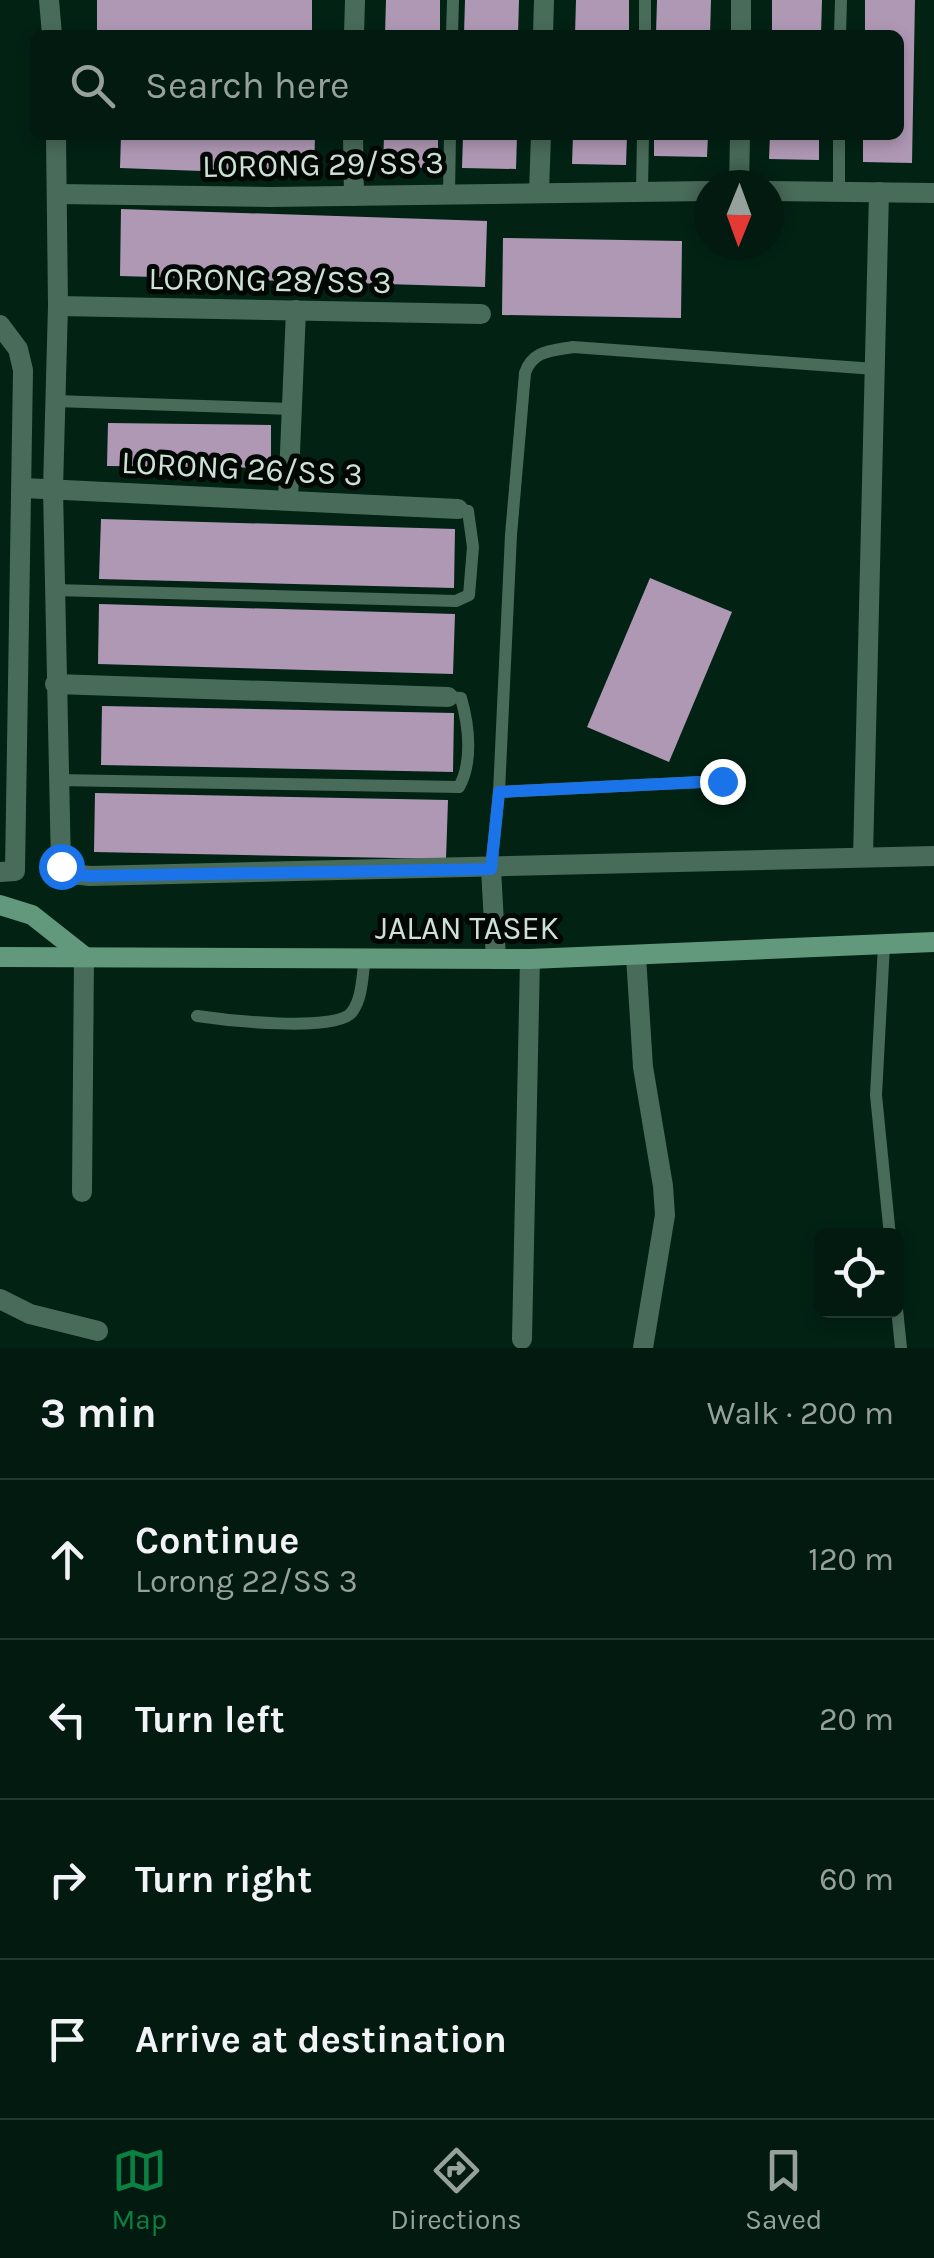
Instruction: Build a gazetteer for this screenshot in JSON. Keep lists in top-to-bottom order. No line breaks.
{"streets":{"main road":["JALAN TASEK"],"street":["LORONG 29/SS 3","LORONG 28/SS 3","LORONG 26/SS 3"]},"north":"bottom","page":{"search":"Search here","heading":["3 min","Walk · 200 m"],"list":[["Continue","Lorong 22/SS 3","120 m"],["Turn left","20 m"],["Turn right","60 m"],"Arrive at destination"],"nav":["Map","Directions","Saved"]}}
